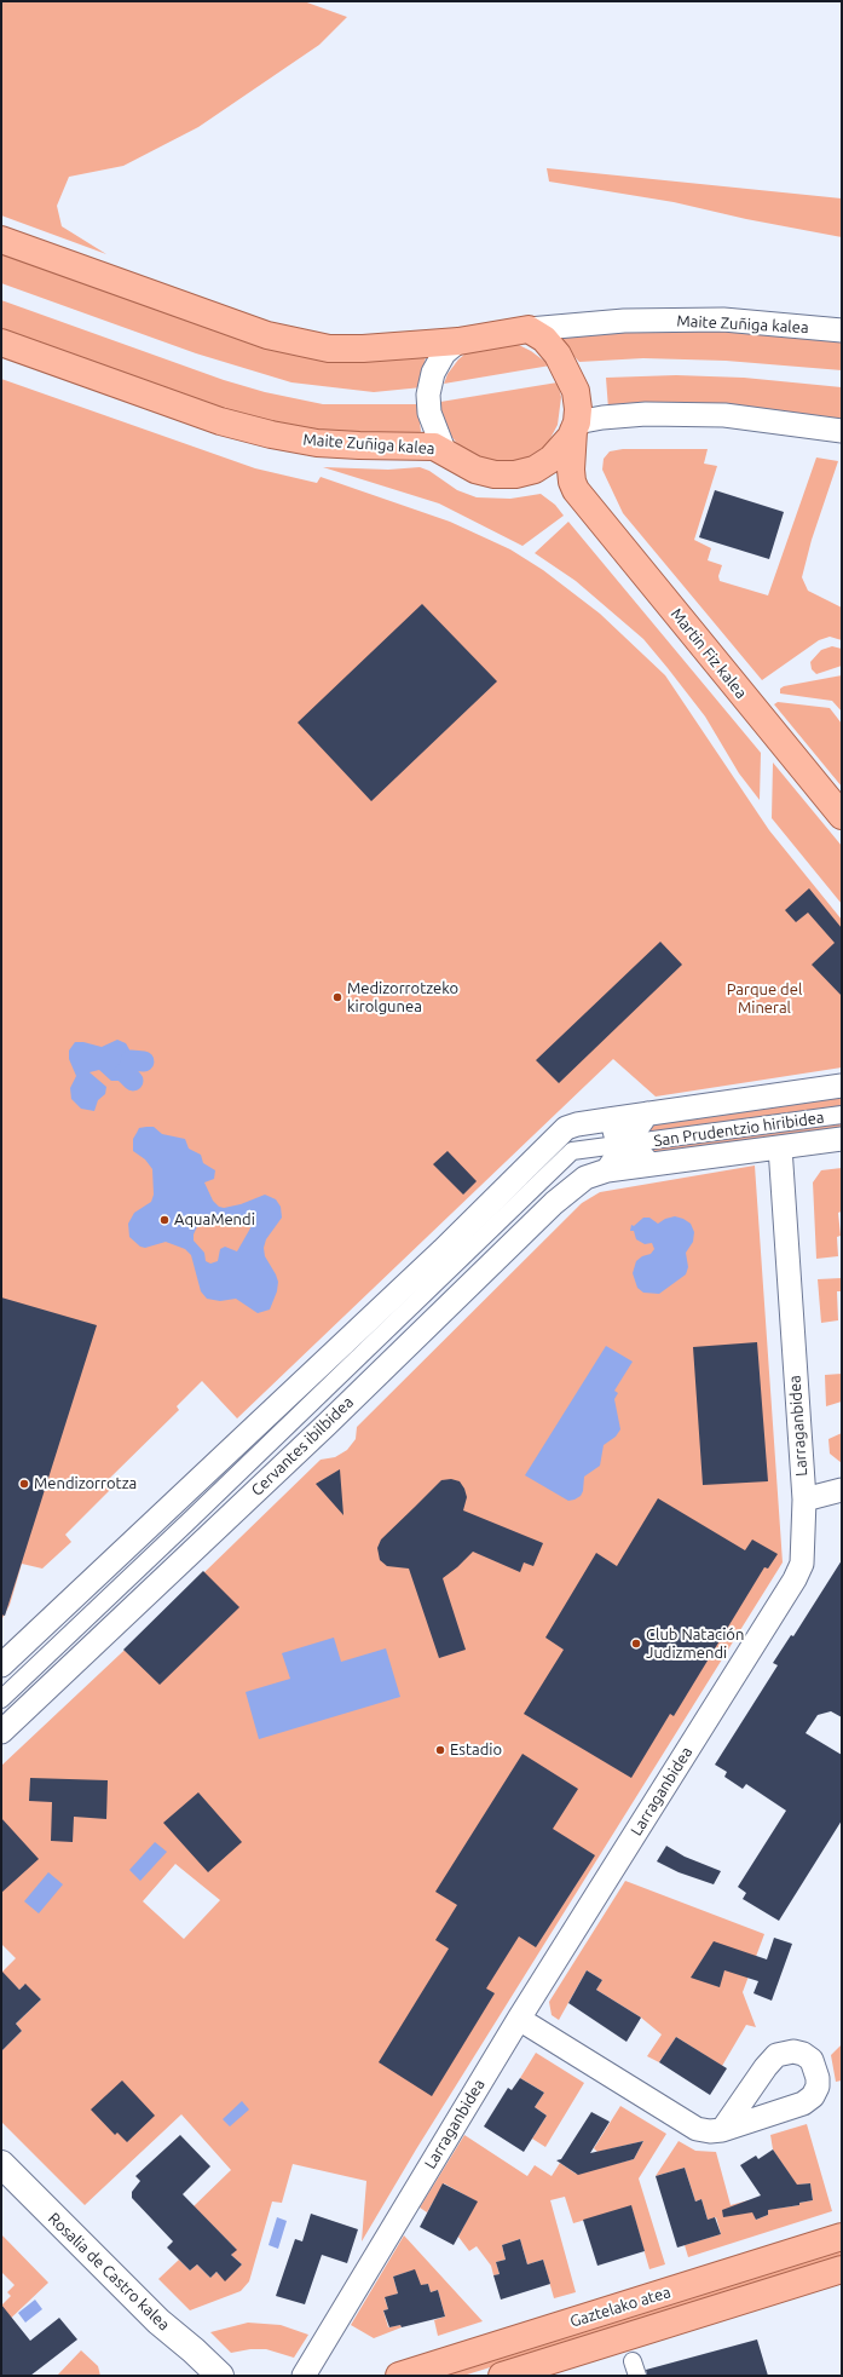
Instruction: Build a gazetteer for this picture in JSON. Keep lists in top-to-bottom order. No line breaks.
{"streets":{"main road":["Maite Zuñiga kalea","Martin Fiz kalea","Gaztelako atea"],"street":["San Prudentzio hiribidea","Larraganbidea","Cervantes ibilbidea","Rosalia de Castro kalea"]},"crossings":[["Maite Zuñiga kalea","Martin Fiz kalea"],["San Prudentzio hiribidea","Larraganbidea"],["San Prudentzio hiribidea","Cervantes ibilbidea"]],"parks":["Parque del Mineral"],"places":["Medizorrotzeko kirolgunea","AquaMendi","Mendizorrotza","Club Natación Judizmendi","Estadio"]}
